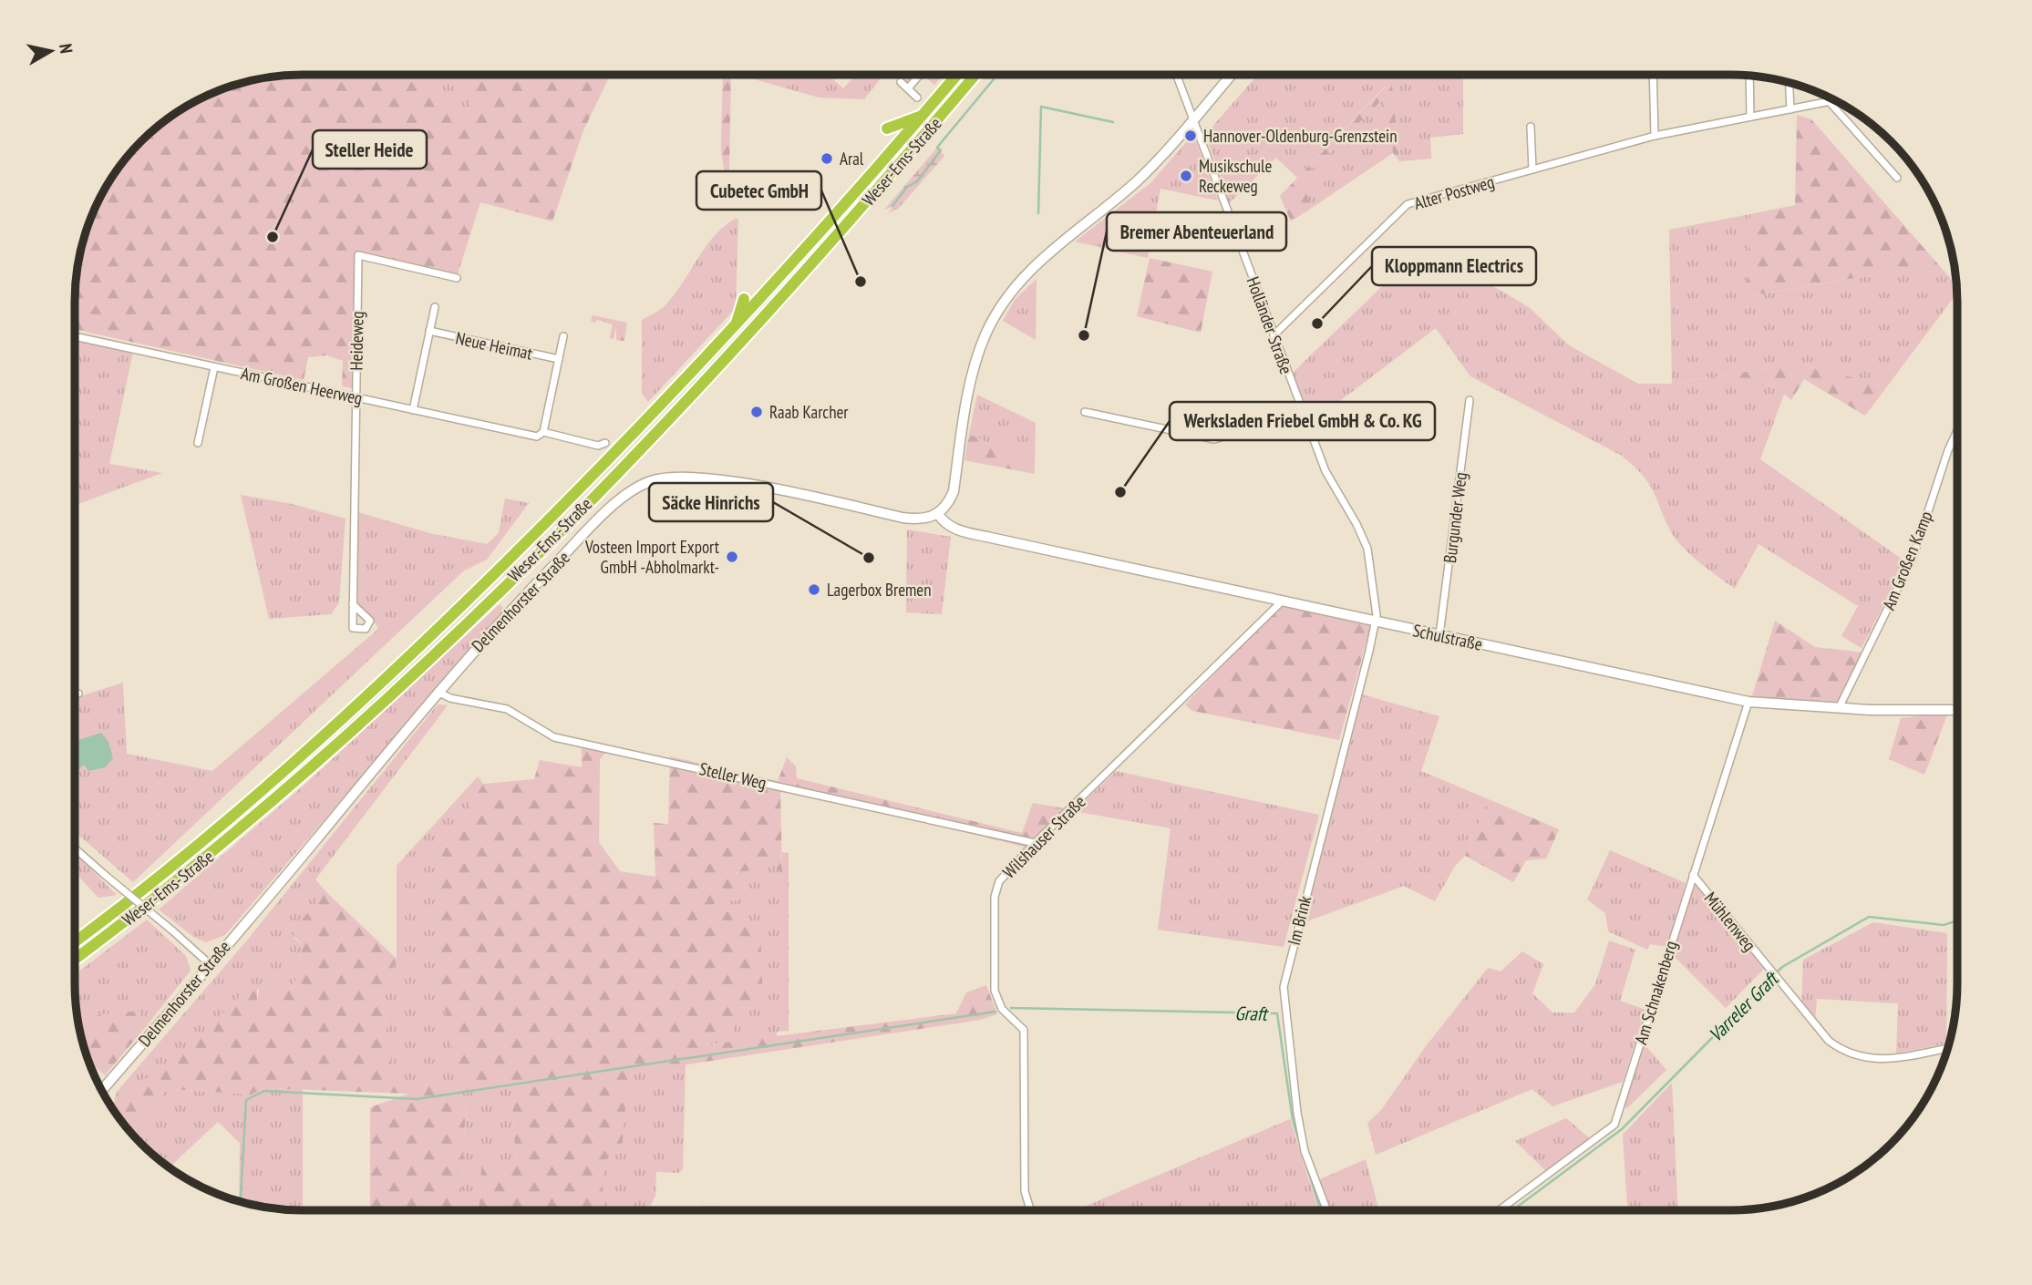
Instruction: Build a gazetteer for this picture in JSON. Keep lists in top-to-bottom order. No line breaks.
{"streets":{"highway":["Weser-Ems-Straße"],"street":["Alter Postweg","Holländer Straße","Heideweg","Neue Heimat","Am Großen Heerweg","Burgunder Weg","Am Großen Kamp","Delmenhorster Straße","Schulstraße","Steller Weg","Wilshauser Straße","Im Brink","Mühlenweg","Am Schnakenberg"]},"crossings":[["Alter Postweg","Holländer Straße"],["Holländer Straße","Schulstraße"],["Holländer Straße","Im Brink"],["Heideweg","Am Großen Heerweg"],["Burgunder Weg","Schulstraße"],["Am Großen Kamp","Schulstraße"],["Delmenhorster Straße","Schulstraße"],["Delmenhorster Straße","Steller Weg"],["Schulstraße","Wilshauser Straße"],["Schulstraße","Im Brink"],["Schulstraße","Am Schnakenberg"],["Steller Weg","Wilshauser Straße"],["Mühlenweg","Am Schnakenberg"]],"water":["Varreler Graft","Graft"],"places":["Hannover-Oldenburg-Grenzstein","Aral","Musikschule Reckeweg","Steller Heide","Cubetec GmbH","Kloppmann Electrics","Bremer Abenteuerland","Raab Karcher","Werksladen Friebel GmbH & Co. KG","Vosteen Import Export GmbH -Abholmarkt-","Säcke Hinrichs","Lagerbox Bremen"],"north":"right"}
